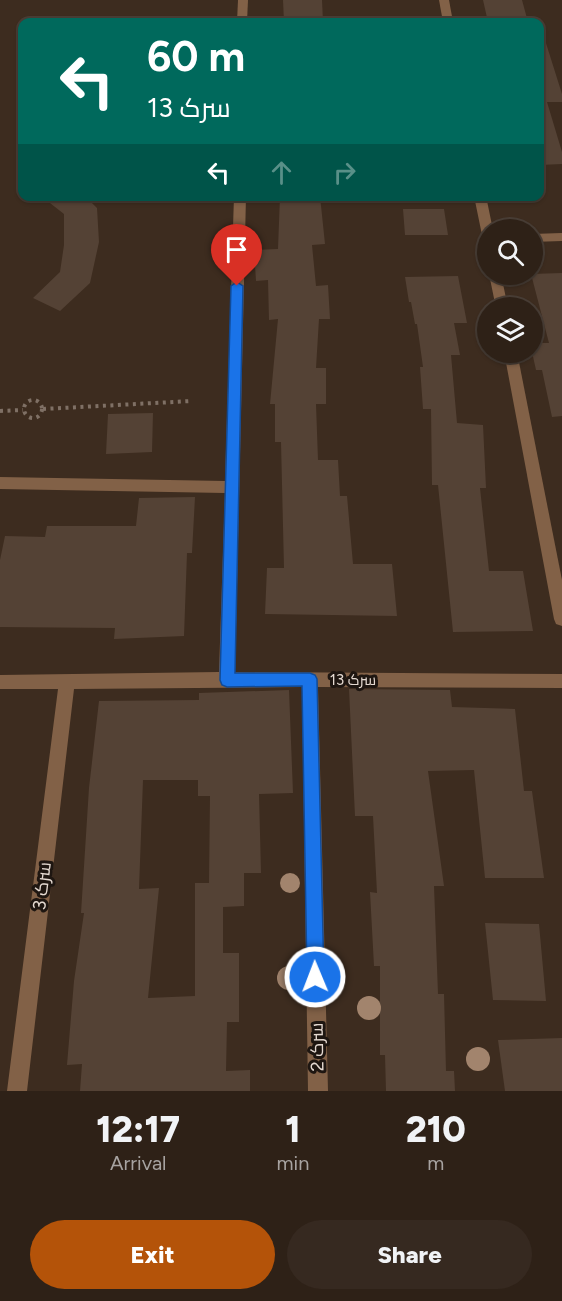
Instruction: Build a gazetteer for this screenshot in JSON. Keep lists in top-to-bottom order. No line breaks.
{"streets":{"street":["سرک 13","سرک 3","سرک 2"]},"crossings":[["سرک 13","سرک 3"],["سرک 13","سرک 2"]],"page":{"turn":["60 m","سرک 13"],"eta":["12:17","Arrival","1","min","210","m"],"buttons":["Exit","Share"]}}
